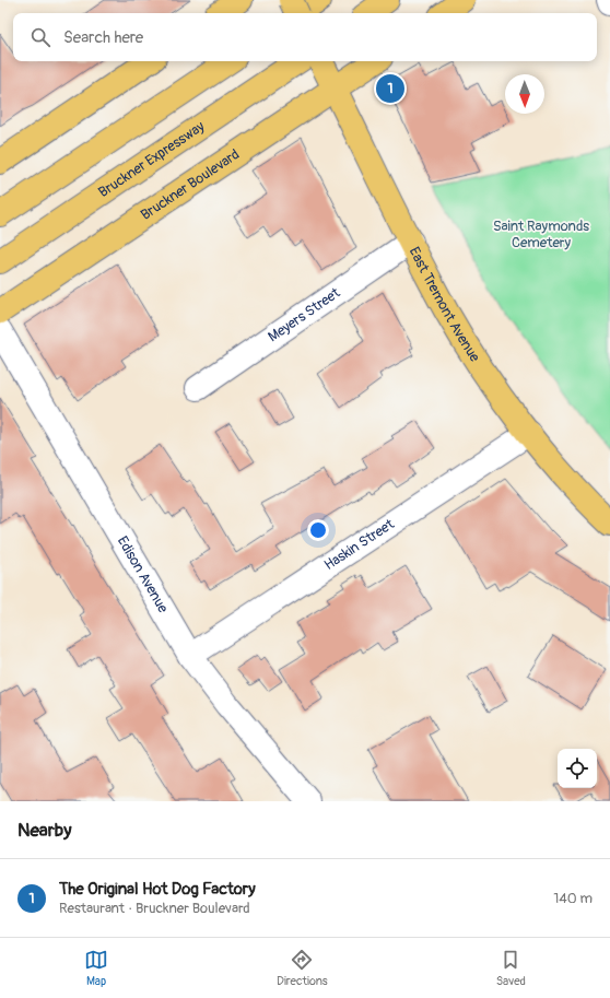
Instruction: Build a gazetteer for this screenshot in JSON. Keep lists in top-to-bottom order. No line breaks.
{"streets":{"main road":["Bruckner Expressway","Bruckner Boulevard","East Tremont Avenue"],"street":["Meyers Street","Haskin Street","Edison Avenue"]},"crossings":[["Bruckner Boulevard","East Tremont Avenue"],["East Tremont Avenue","Meyers Street"],["East Tremont Avenue","Haskin Street"],["Haskin Street","Edison Avenue"]],"parks":["Saint Raymonds Cemetery"],"north":"bottom","page":{"search":"Search here","pins":"1","heading":"Nearby","list":[{"mark":"1","name":"The Original Hot Dog Factory","note":"Restaurant · Bruckner Boulevard","value":"140 m"}],"nav":["Map","Directions","Saved"]}}
